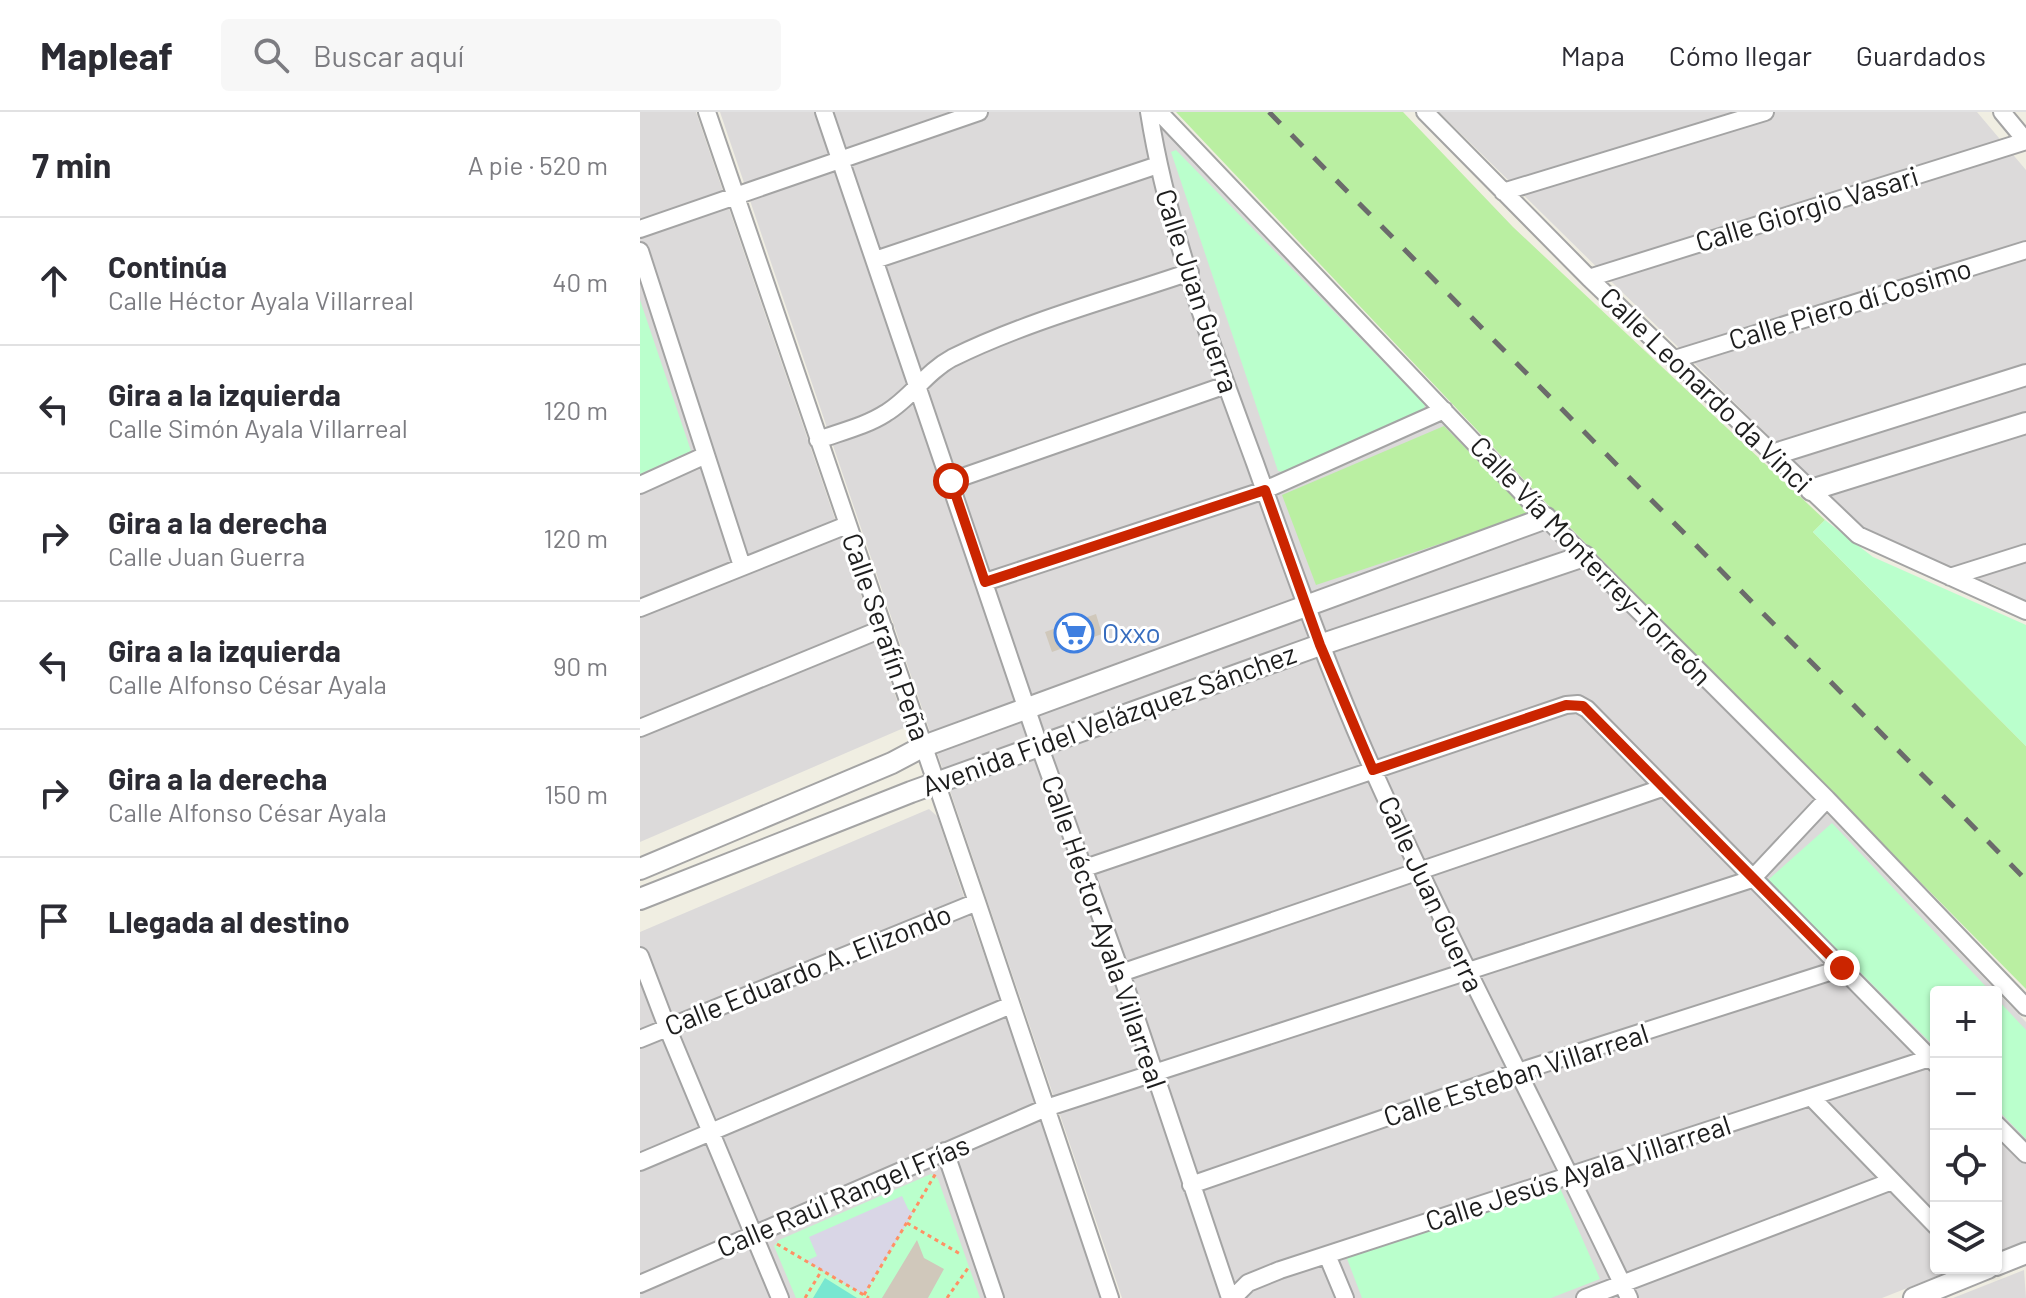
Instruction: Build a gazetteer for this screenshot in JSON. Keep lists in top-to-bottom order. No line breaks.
{"streets":{"street":["Calle Giorgio Vasari","Calle Juan Guerra","Calle Piero dí Cosimo","Calle Leonardo da Vinci","Calle Vía Monterrey-Torreón","Calle Serafín Peña","Avenida Fidel Velázquez Sánchez","Calle Héctor Ayala Villarreal","Calle Eduardo A. Elizondo","Calle Esteban Villarreal","Calle Jesús Ayala Villarreal","Calle Raúl Rangel Frías"]},"crossings":[["Calle Giorgio Vasari","Calle Leonardo da Vinci"],["Calle Juan Guerra","Avenida Fidel Velázquez Sánchez"],["Calle Juan Guerra","Calle Esteban Villarreal"],["Calle Juan Guerra","Calle Jesús Ayala Villarreal"],["Calle Juan Guerra","Calle Raúl Rangel Frías"],["Calle Piero dí Cosimo","Calle Leonardo da Vinci"],["Calle Vía Monterrey-Torreón","Avenida Fidel Velázquez Sánchez"],["Calle Serafín Peña","Avenida Fidel Velázquez Sánchez"],["Calle Serafín Peña","Calle Eduardo A. Elizondo"],["Calle Serafín Peña","Calle Raúl Rangel Frías"],["Avenida Fidel Velázquez Sánchez","Calle Héctor Ayala Villarreal"],["Calle Héctor Ayala Villarreal","Calle Esteban Villarreal"],["Calle Héctor Ayala Villarreal","Calle Jesús Ayala Villarreal"],["Calle Héctor Ayala Villarreal","Calle Raúl Rangel Frías"]],"places":{"supermarket":["Oxxo"]},"page":{"header":"Mapleaf","search":"Buscar aquí","nav":["Mapa","Cómo llegar","Guardados"],"heading":["7 min","A pie · 520 m"],"list":[["Continúa","Calle Héctor Ayala Villarreal","40 m"],["Gira a la izquierda","Calle Simón Ayala Villarreal","120 m"],["Gira a la derecha","Calle Juan Guerra","120 m"],["Gira a la izquierda","Calle Alfonso César Ayala","90 m"],["Gira a la derecha","Calle Alfonso César Ayala","150 m"],"Llegada al destino"],"map_buttons":["+","−"]}}
